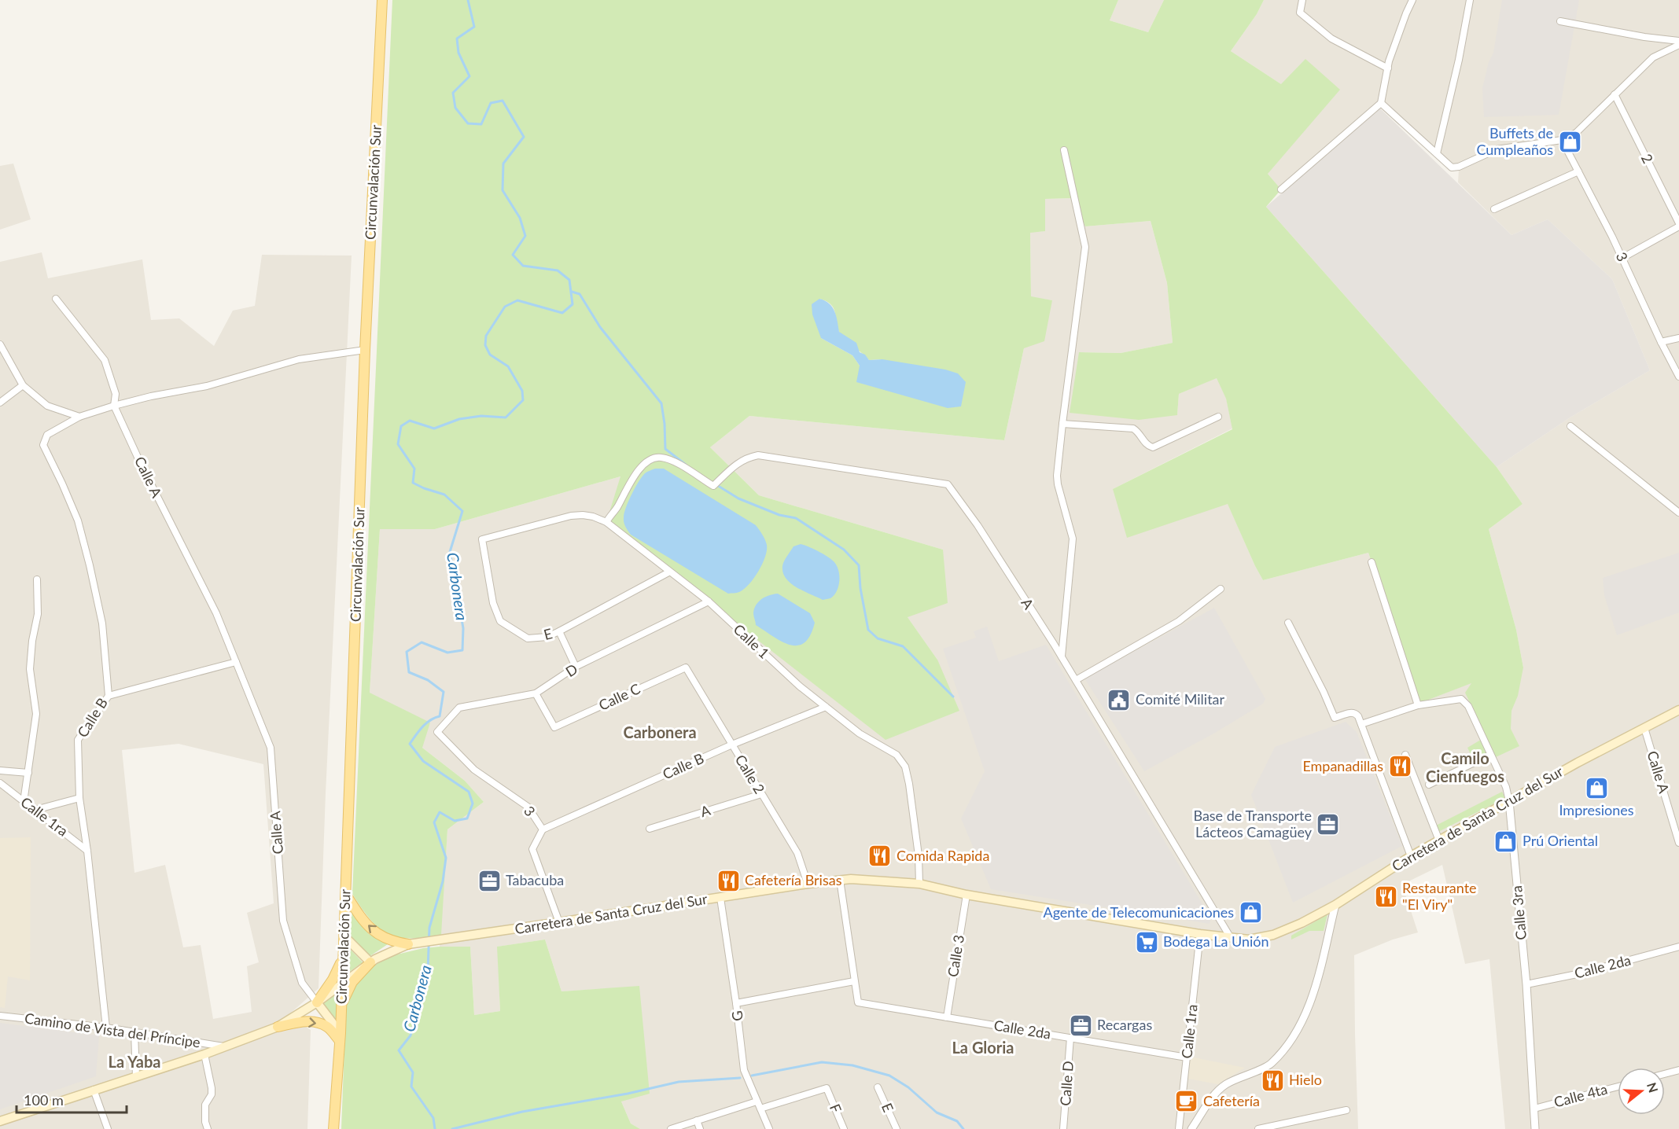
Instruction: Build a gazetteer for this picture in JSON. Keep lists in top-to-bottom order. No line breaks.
{"streets":{"main road":["Circunvalación Sur","Carretera de Santa Cruz del Sur"],"street":["2","3","Calle A","A","E","Calle 1","D","Calle C","Calle B","Calle 2","Calle 1ra","Calle 3ra","Calle 3","Calle 2da","G","Camino de Vista del Príncipe","Calle D","Calle 4ta","F"]},"crossings":[["Circunvalación Sur","Carretera de Santa Cruz del Sur"],["3","D"],["3","Calle B"],["3","Carretera de Santa Cruz del Sur"],["Calle A","Carretera de Santa Cruz del Sur"],["A","Calle 1"],["A","Calle 2"],["A","Carretera de Santa Cruz del Sur"],["E","Calle 1"],["Calle 1","D"],["Calle 1","Calle B"],["Calle 1","Carretera de Santa Cruz del Sur"],["D","Calle C"],["Calle C","Calle 2"],["Calle B","Calle 2"],["Calle B","Calle 1ra"],["Calle B","Camino de Vista del Príncipe"],["Calle 2","Carretera de Santa Cruz del Sur"],["Calle 1ra","Carretera de Santa Cruz del Sur"],["Calle 1ra","Calle 2da"],["Carretera de Santa Cruz del Sur","Calle 3ra"],["Carretera de Santa Cruz del Sur","Calle 3"],["Carretera de Santa Cruz del Sur","G"],["Carretera de Santa Cruz del Sur","Camino de Vista del Príncipe"],["Calle 3ra","Calle 2da"],["Calle 3ra","Calle 4ta"],["Calle 3","Calle 2da"],["Calle 2da","Calle D"],["G","F"]],"districts":["Carbonera","Camilo Cienfuegos","La Gloria","La Yaba"],"water":["Carbonera"],"places":{"shop":["Buffets de Cumpleaños","Impresiones","Prú Oriental","Agente de Telecomunicaciones"],"public building":["Comité Militar"],"restaurant":["Empanadillas","Comida Rapida","Cafetería Brisas","Restaurante \"El Viry\"","Hielo"],"office":["Base de Transporte Lácteos Camagüey","Tabacuba","Recargas"],"supermarket":["Bodega La Unión"],"cafe":["Cafetería"]},"scale_bar":"100 m","north":"right"}
